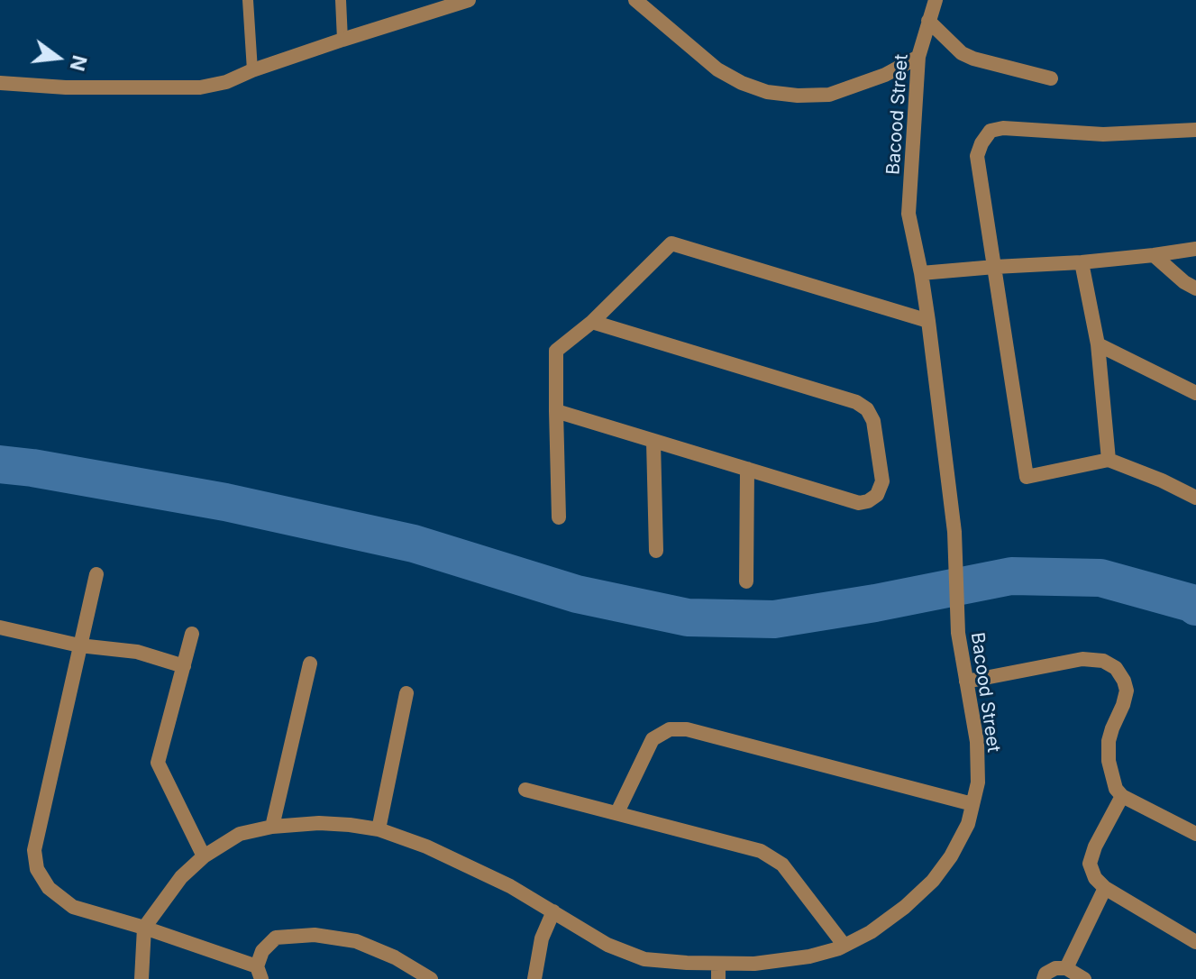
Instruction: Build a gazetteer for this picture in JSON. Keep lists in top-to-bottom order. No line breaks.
{"streets":{"street":["Bacood Street"]},"north":"right"}
